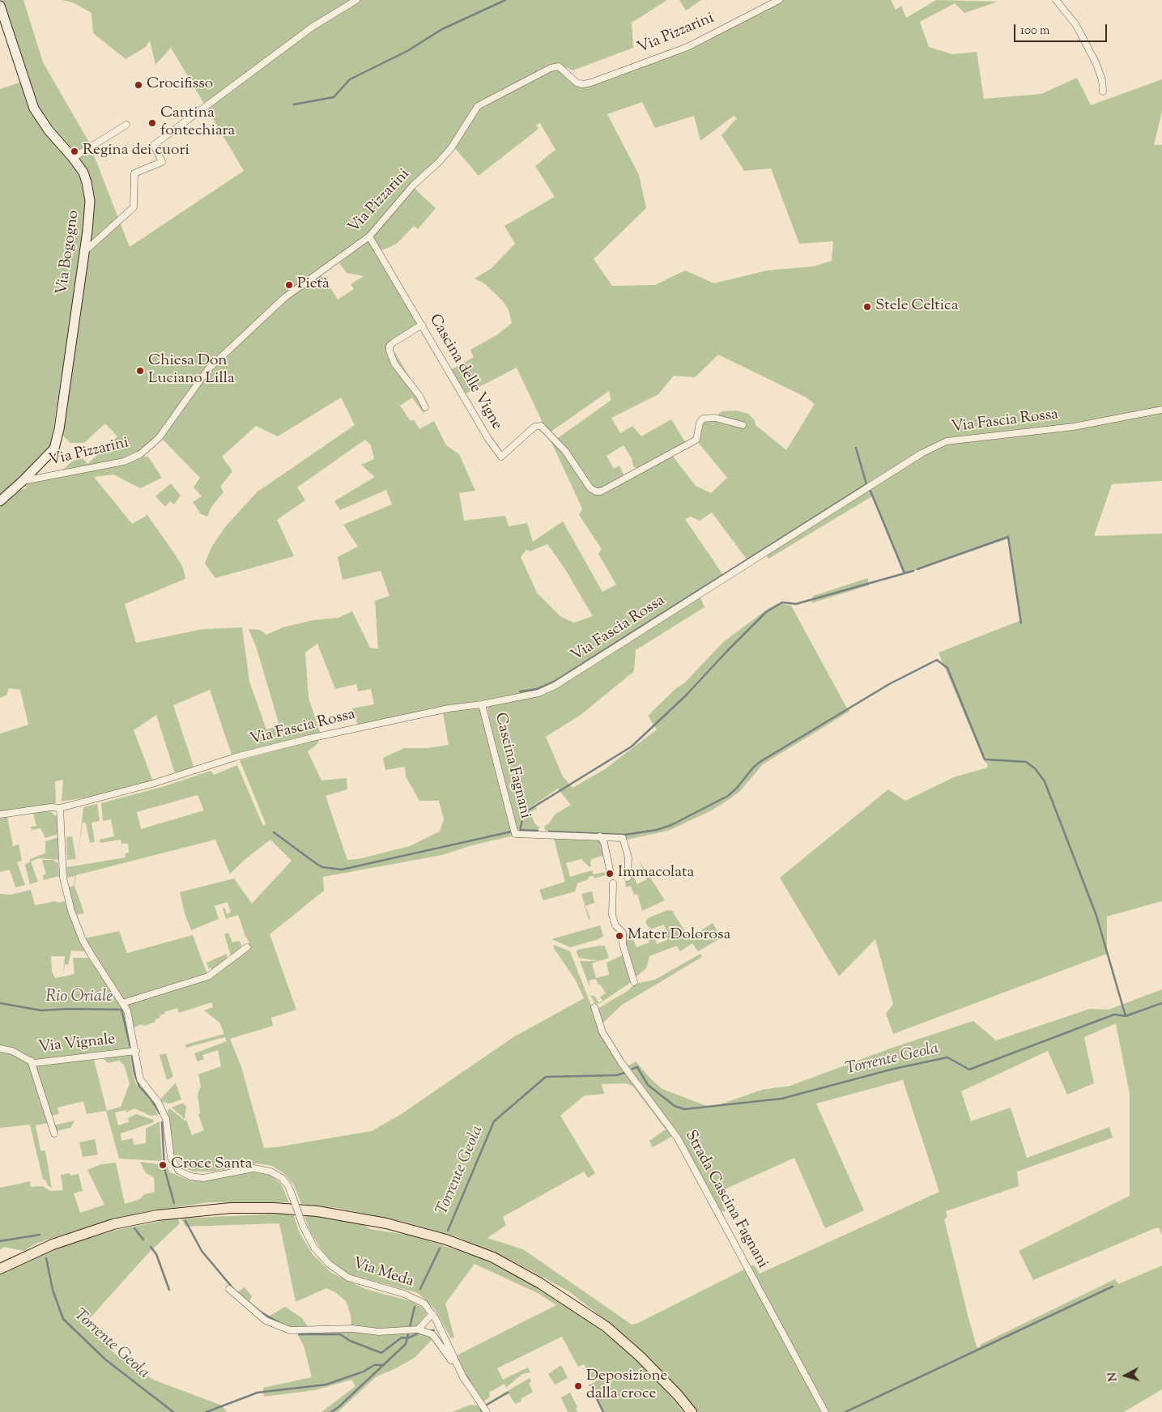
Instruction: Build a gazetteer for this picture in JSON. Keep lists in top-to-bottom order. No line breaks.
{"streets":{"main road":["Via Bogogno"],"street":["Via Pizzarini","Cascina delle Vigne","Via Fascia Rossa","Cascina Fagnani","Via Vignale","Strada Cascina Fagnani","Via Meda"]},"crossings":[["Via Pizzarini","Via Bogogno"],["Via Pizzarini","Cascina delle Vigne"],["Via Fascia Rossa","Cascina Fagnani"],["Via Fascia Rossa","Via Meda"],["Via Vignale","Via Meda"]],"water":["Rio Oriale","Torrente Geola"],"places":["Crocifisso","Cantina fontechiara","Regina dei cuori","Pietà","Stele Celtica","Chiesa Don Luciano Lilla","Immacolata","Mater Dolorosa","Croce Santa","Deposizione dalla croce"],"scale_bar":"100 m","north":"left"}
